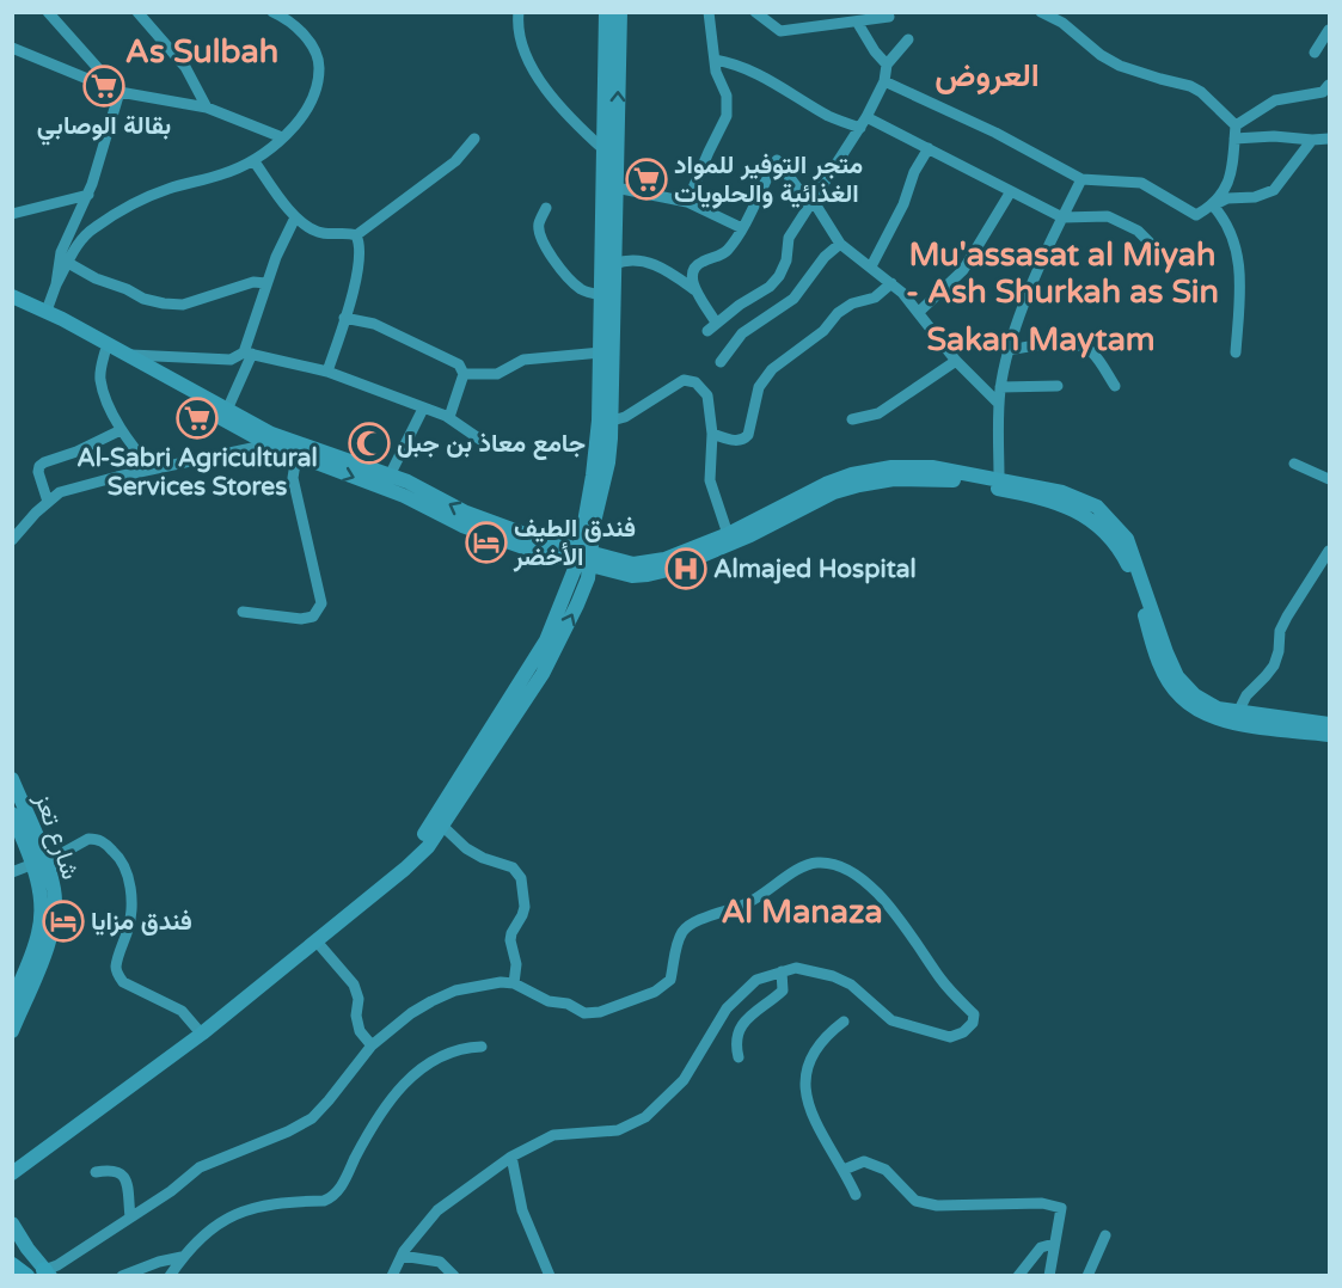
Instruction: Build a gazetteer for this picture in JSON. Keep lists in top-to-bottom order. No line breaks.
{"streets":{"main road":["شارع تعز"]},"districts":["As Sulbah","العروض","Mu'assasat al Miyah - Ash Shurkah as Sin","Sakan Maytam","Al Manaza"],"places":{"supermarket":["بقالة الوصابي","متجر التوفير للمواد الغذائية والحلويات","Al-Sabri Agricultural Services Stores"],"mosque":["جامع معاذ بن جبل"],"hotel":["فندق الطيف الأخضر","فندق مزايا"],"hospital":["Almajed Hospital"]}}
